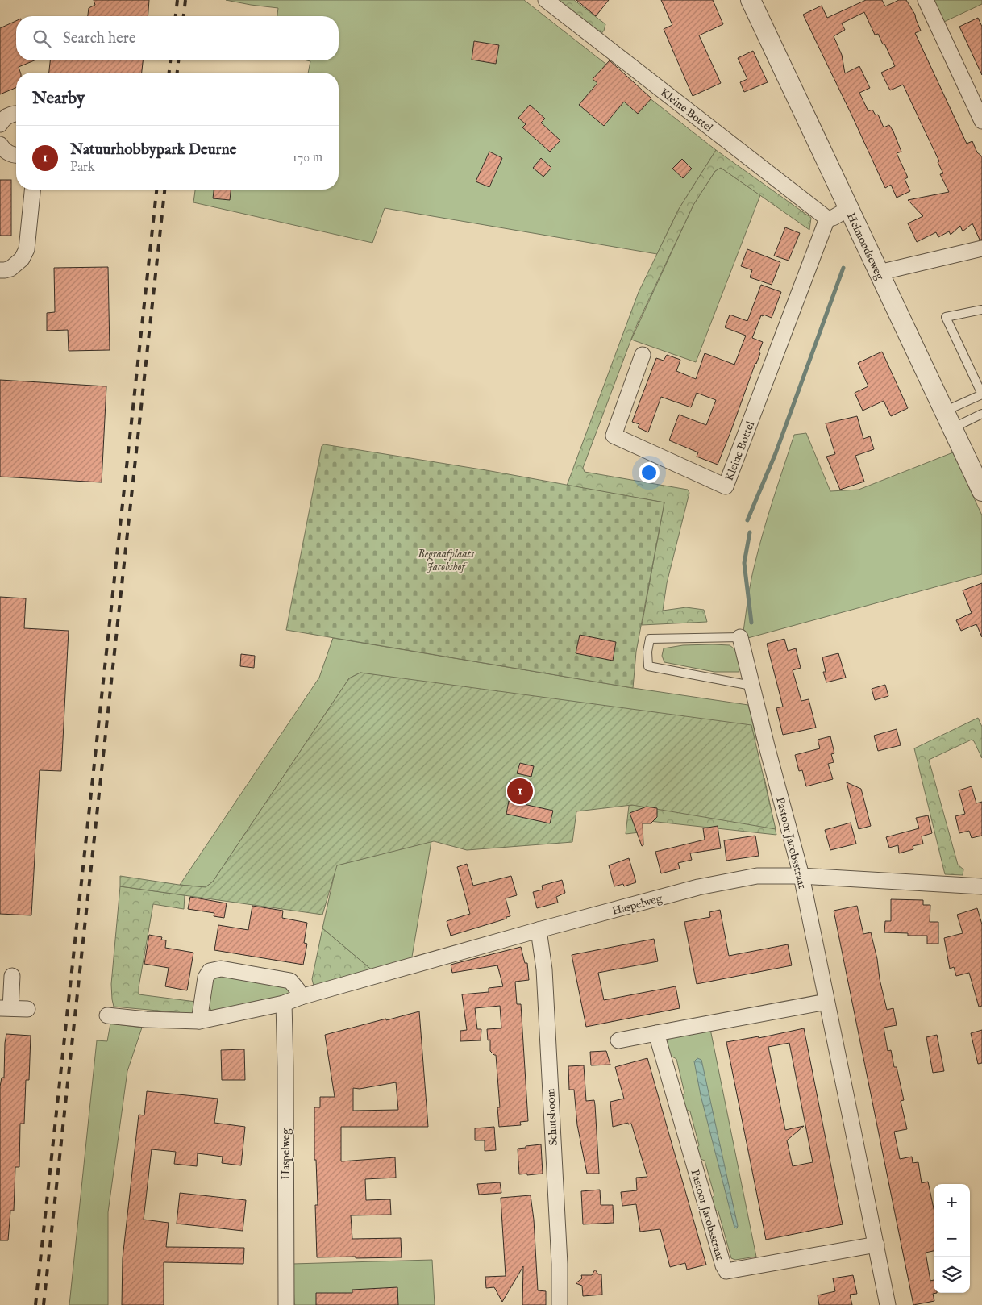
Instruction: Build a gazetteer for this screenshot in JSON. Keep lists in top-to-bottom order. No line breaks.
{"streets":{"street":["Kleine Bottel","Helmondseweg","Pastoor Jacobsstraat","Haspelweg","Schutsboom"]},"crossings":[["Pastoor Jacobsstraat","Haspelweg"],["Haspelweg","Schutsboom"]],"parks":["Begraafplaats Jacobshof"],"page":{"search":"Search here","heading":"Nearby","list":[{"mark":"1","name":"Natuurhobbypark Deurne","note":"Park","value":"170 m"}],"pins":"1","map_buttons":["+","−"]}}
